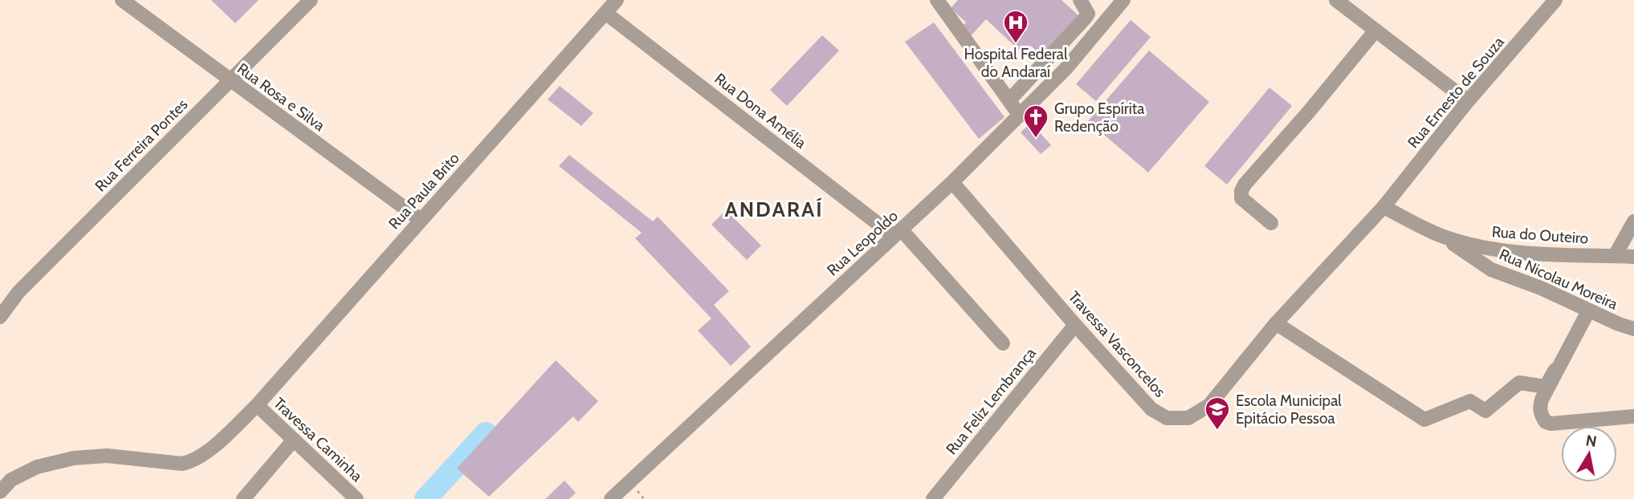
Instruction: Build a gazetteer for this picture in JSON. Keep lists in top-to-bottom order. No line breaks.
{"streets":{"street":["Rua Ernesto de Souza","Rua Rosa e Silva","Rua Dona Amélia","Rua Ferreira Pontes","Rua Paula Brito","Rua do Outeiro","Rua Leopoldo","Rua Nicolau Moreira","Travessa Vasconcelos","Rua Feliz Lembrança","Travessa Caminha"]},"crossings":[["Rua Ernesto de Souza","Rua do Outeiro"],["Rua Ernesto de Souza","Travessa Vasconcelos"],["Rua Rosa e Silva","Rua Ferreira Pontes"],["Rua Rosa e Silva","Rua Paula Brito"],["Rua Dona Amélia","Rua Paula Brito"],["Rua Dona Amélia","Rua Leopoldo"],["Rua Paula Brito","Travessa Caminha"],["Rua do Outeiro","Rua Nicolau Moreira"],["Rua do Outeiro","Travessa Vasconcelos"],["Rua Leopoldo","Travessa Vasconcelos"],["Travessa Vasconcelos","Rua Feliz Lembrança"]],"districts":["ANDARAÍ"],"places":{"hospital":["Hospital Federal do Andaraí"],"church":["Grupo Espírita Redenção"],"school or university":["Escola Municipal Epitácio Pessoa"]},"north":"top"}
